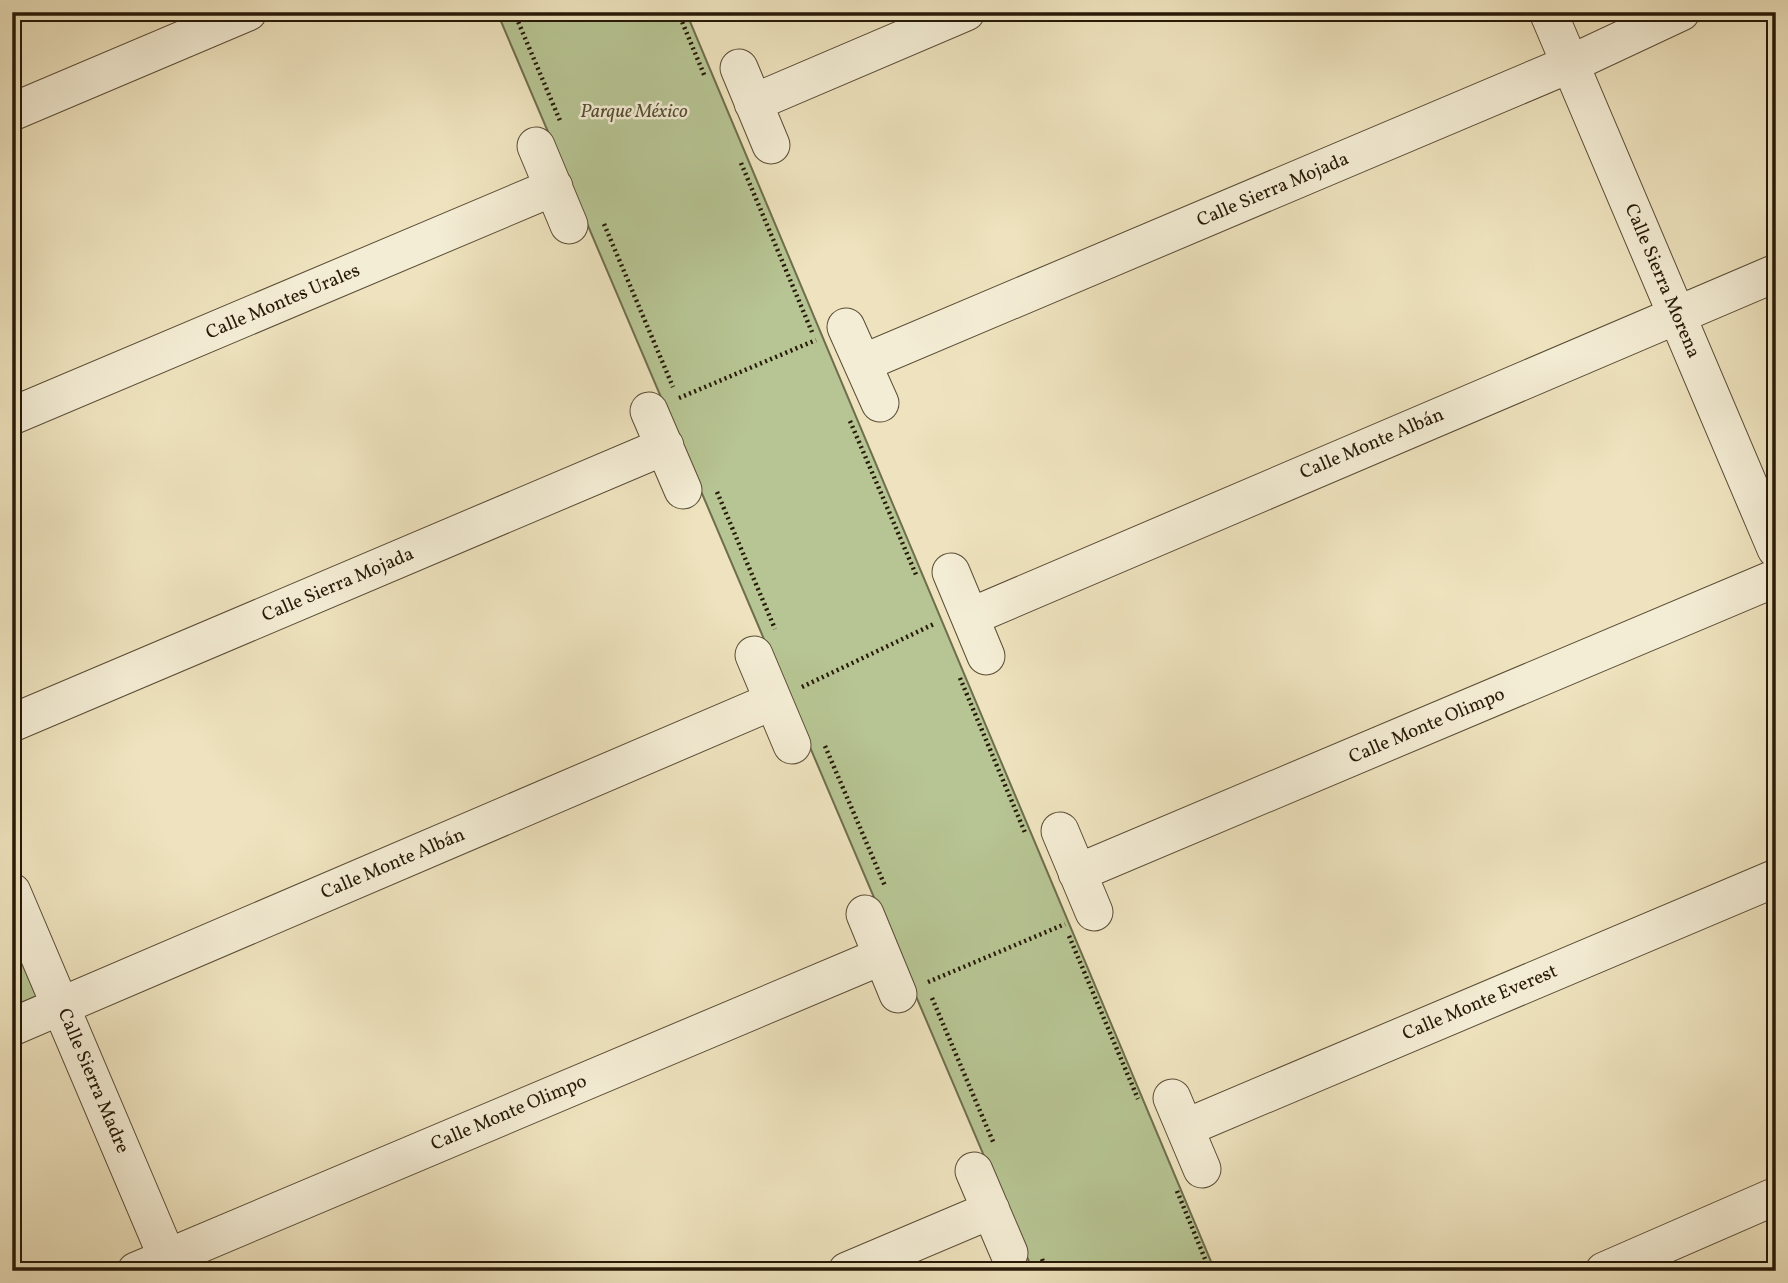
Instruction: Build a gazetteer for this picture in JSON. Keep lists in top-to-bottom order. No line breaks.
{"streets":{"street":["Calle Sierra Mojada","Calle Sierra Morena","Calle Montes Urales","Calle Monte Albán","Calle Monte Olimpo","Calle Monte Everest","Calle Sierra Madre"]},"crossings":[["Calle Sierra Mojada","Calle Sierra Morena"],["Calle Sierra Morena","Calle Monte Albán"],["Calle Monte Albán","Calle Sierra Madre"],["Calle Monte Olimpo","Calle Sierra Madre"]],"parks":["Parque México"]}
